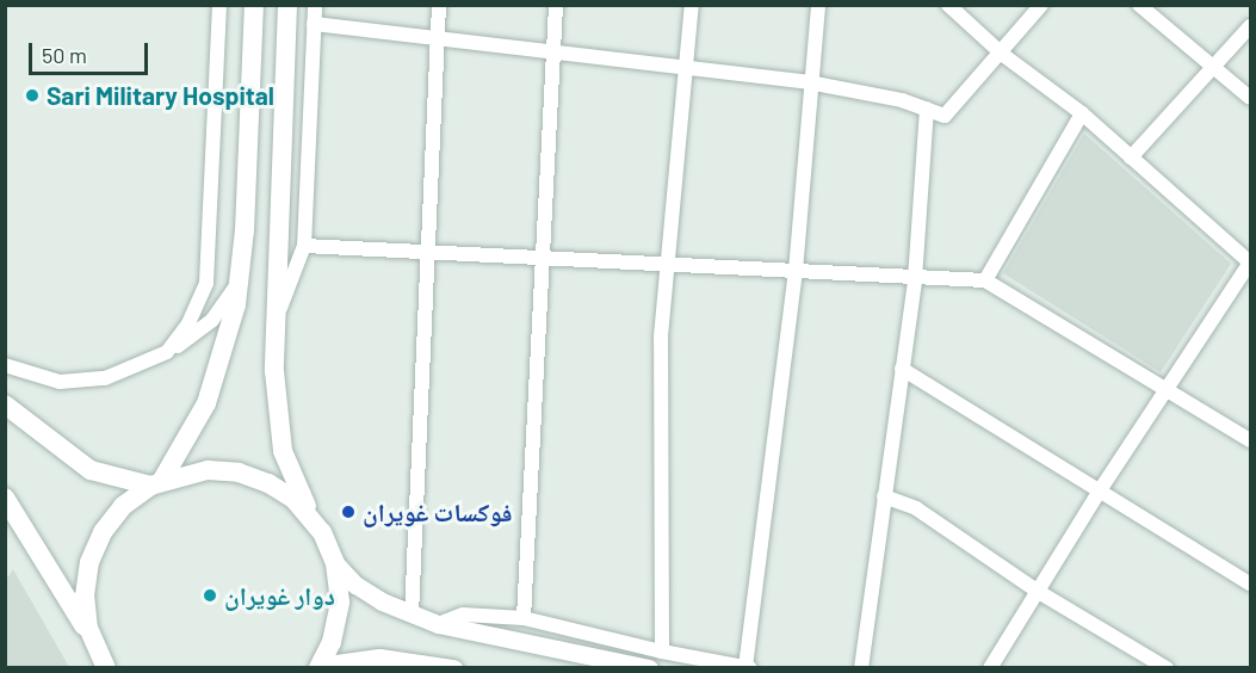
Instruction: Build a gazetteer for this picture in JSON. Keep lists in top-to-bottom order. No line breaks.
{"places":["Sari Military Hospital","فوكسات غويران","دوار غويران"],"scale_bar":"50 m"}
